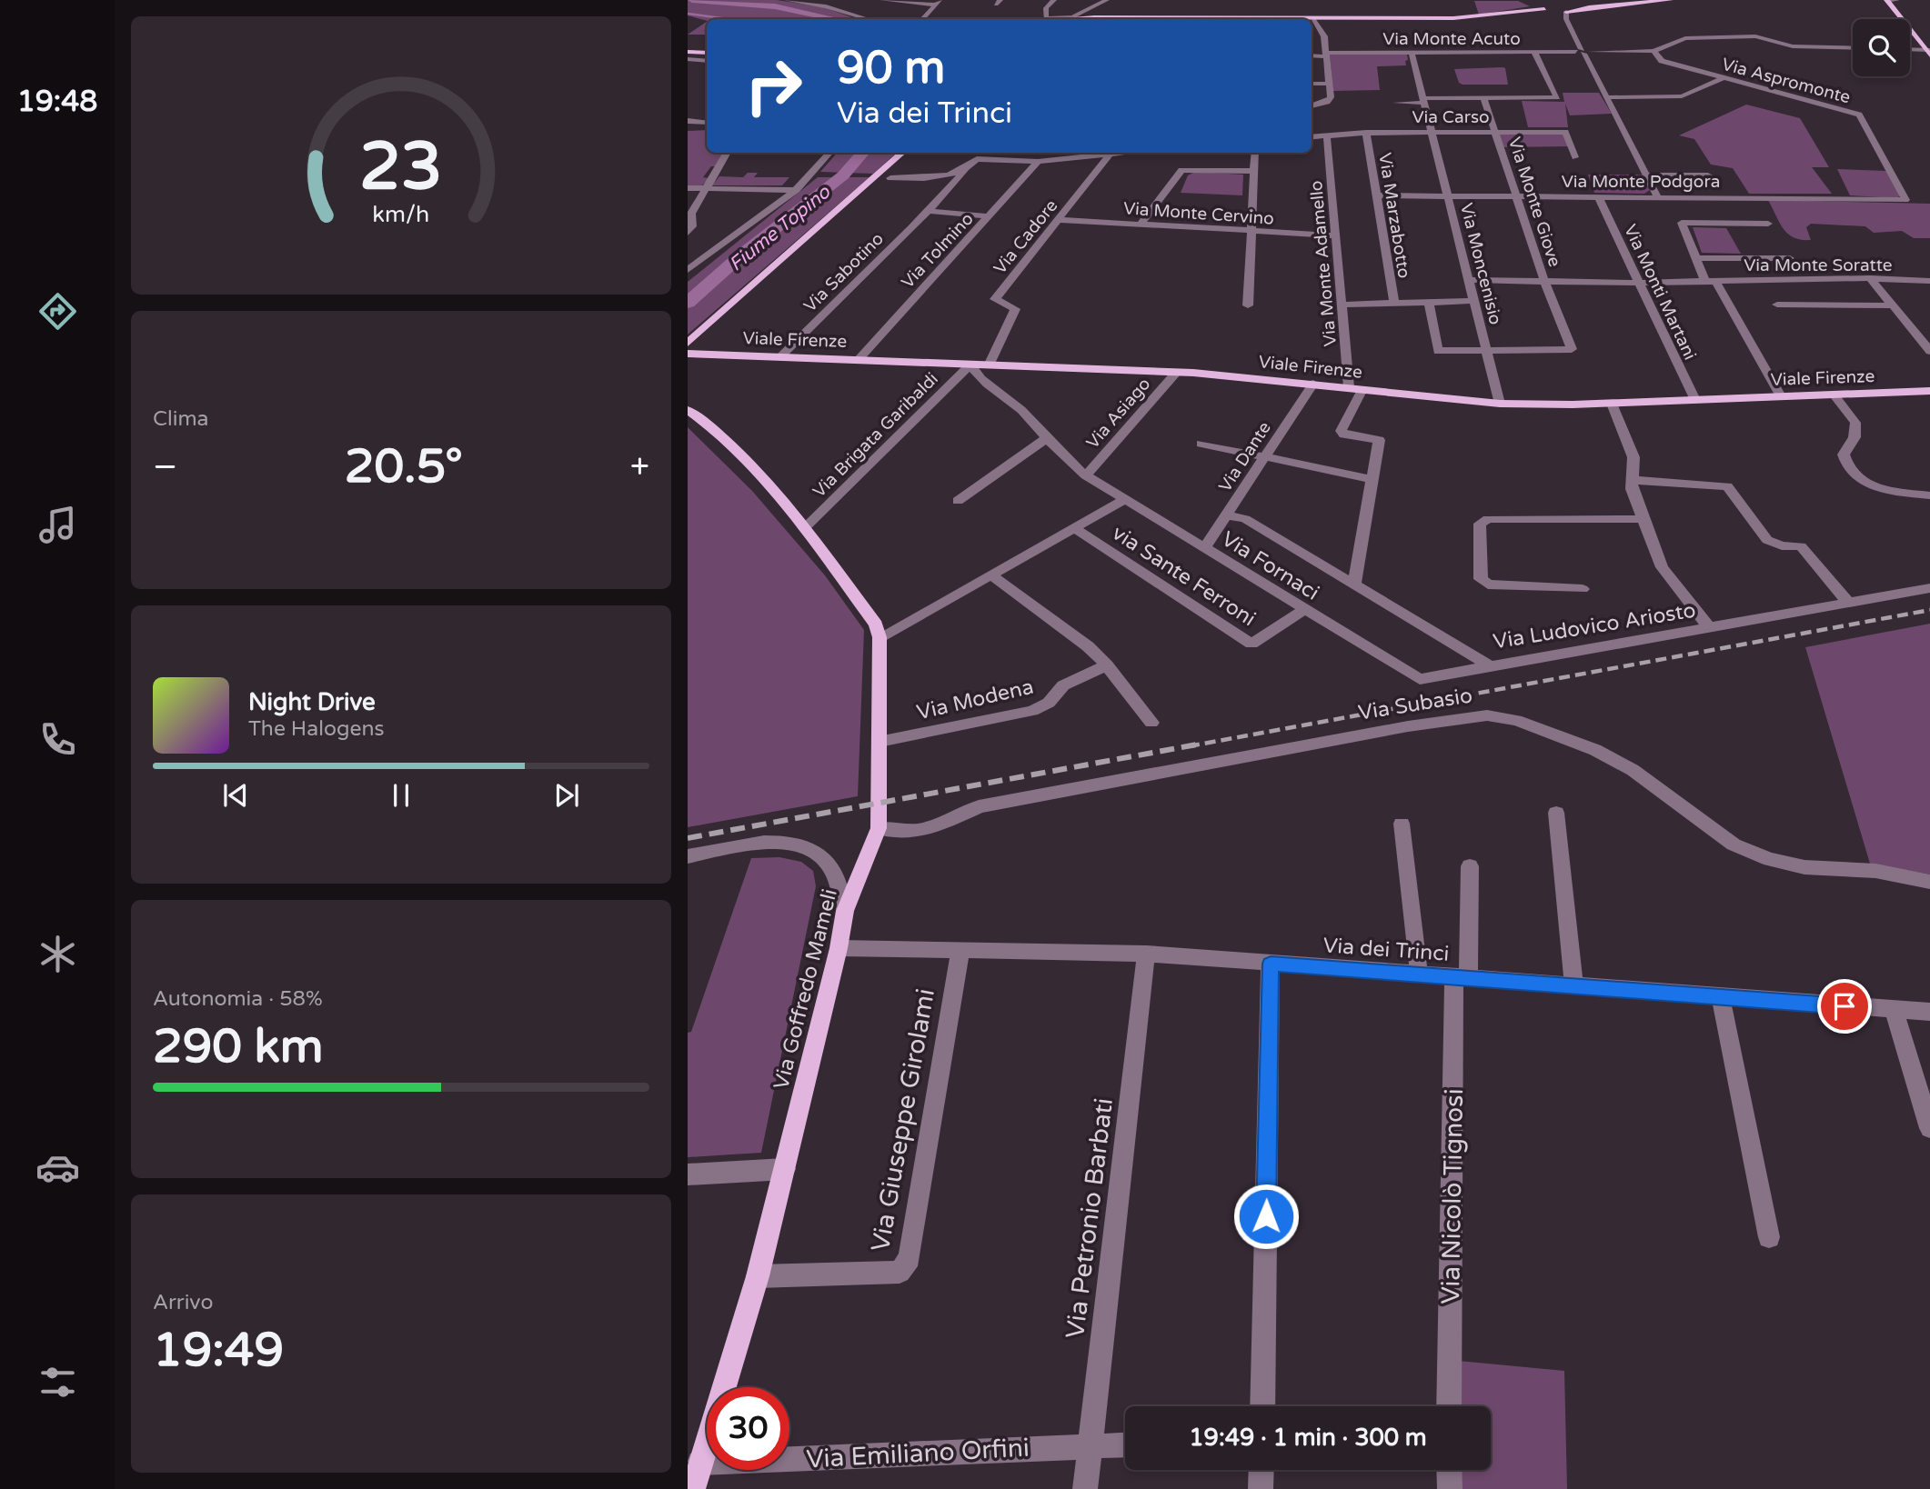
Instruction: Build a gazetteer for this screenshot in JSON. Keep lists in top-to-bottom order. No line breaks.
{"streets":{"main road":["Viale Firenze","Via Goffredo Mameli"],"street":["Via Monte Acuto","Via Aspromonte","Via Carso","Via Monte Podgora","Via Monte Giove","Via Monte Cervino","Via Marzabotto","Via Cadore","Via Tolmino","Via Monte Adamello","Via Moncenisio","Via Monte Soratte","Via Sabotino","Via Monti Martani","Via Asiago","Via Brigata Garibaldi","Via Dante","Via Fornaci","via Sante Ferroni","Via Ludovico Ariosto","Via Modena","Via Subasio","Via dei Trinci","Via Giuseppe Girolami","Via Nicolò Tignosi","Via Petronio Barbati","Via Emiliano Orfini"]},"crossings":[["Via Monte Acuto","Via Aspromonte"],["Via Monte Acuto","Via Moncenisio"],["Via Aspromonte","Via Monte Podgora"],["Via Carso","Via Monte Giove"],["Via Carso","Via Marzabotto"],["Via Carso","Via Monte Adamello"],["Via Carso","Via Moncenisio"],["Via Monte Podgora","Via Monte Giove"],["Via Monte Podgora","Via Marzabotto"],["Via Monte Podgora","Via Moncenisio"],["Via Monte Podgora","Via Monti Martani"],["Via Monte Giove","Via Moncenisio"],["Via Monte Giove","Via Monte Soratte"],["Via Monte Giove","Via Monti Martani"],["Via Monte Cervino","Via Cadore"],["Via Monte Cervino","Via Monte Adamello"],["Via Cadore","Viale Firenze"],["Via Tolmino","Viale Firenze"],["Via Monte Adamello","Viale Firenze"],["Via Moncenisio","Viale Firenze"],["Via Monte Soratte","Via Monti Martani"],["Via Sabotino","Viale Firenze"],["Via Monti Martani","Viale Firenze"],["Viale Firenze","Via Asiago"],["Viale Firenze","Via Brigata Garibaldi"],["Viale Firenze","Via Dante"],["Viale Firenze","Via Fornaci"],["Via Asiago","Via Fornaci"],["Via Brigata Garibaldi","Via Fornaci"],["Via Dante","Via Fornaci"],["Via Dante","Via Ludovico Ariosto"],["Via Fornaci","via Sante Ferroni"],["Via Fornaci","Via Ludovico Ariosto"],["Via Modena","Via Goffredo Mameli"],["Via Subasio","Via Goffredo Mameli"],["Via dei Trinci","Via Goffredo Mameli"],["Via dei Trinci","Via Giuseppe Girolami"],["Via dei Trinci","Via Nicolò Tignosi"],["Via dei Trinci","Via Petronio Barbati"],["Via Goffredo Mameli","Via Giuseppe Girolami"],["Via Goffredo Mameli","Via Emiliano Orfini"],["Via Petronio Barbati","Via Emiliano Orfini"]],"water":["Fiume Topino"],"page":{"tabs":"19:48","turn":["90 m","Via dei Trinci"],"tile":["Clima",["Autonomia · 58%","290 km"],["Arrivo","19:49"]],"heat":["−","20.5°","+"],"song":["Night Drive","The Halogens"],"limit":"30","trip":"19:49 · 1 min · 300 m","gauge":["23","km/h"]}}
